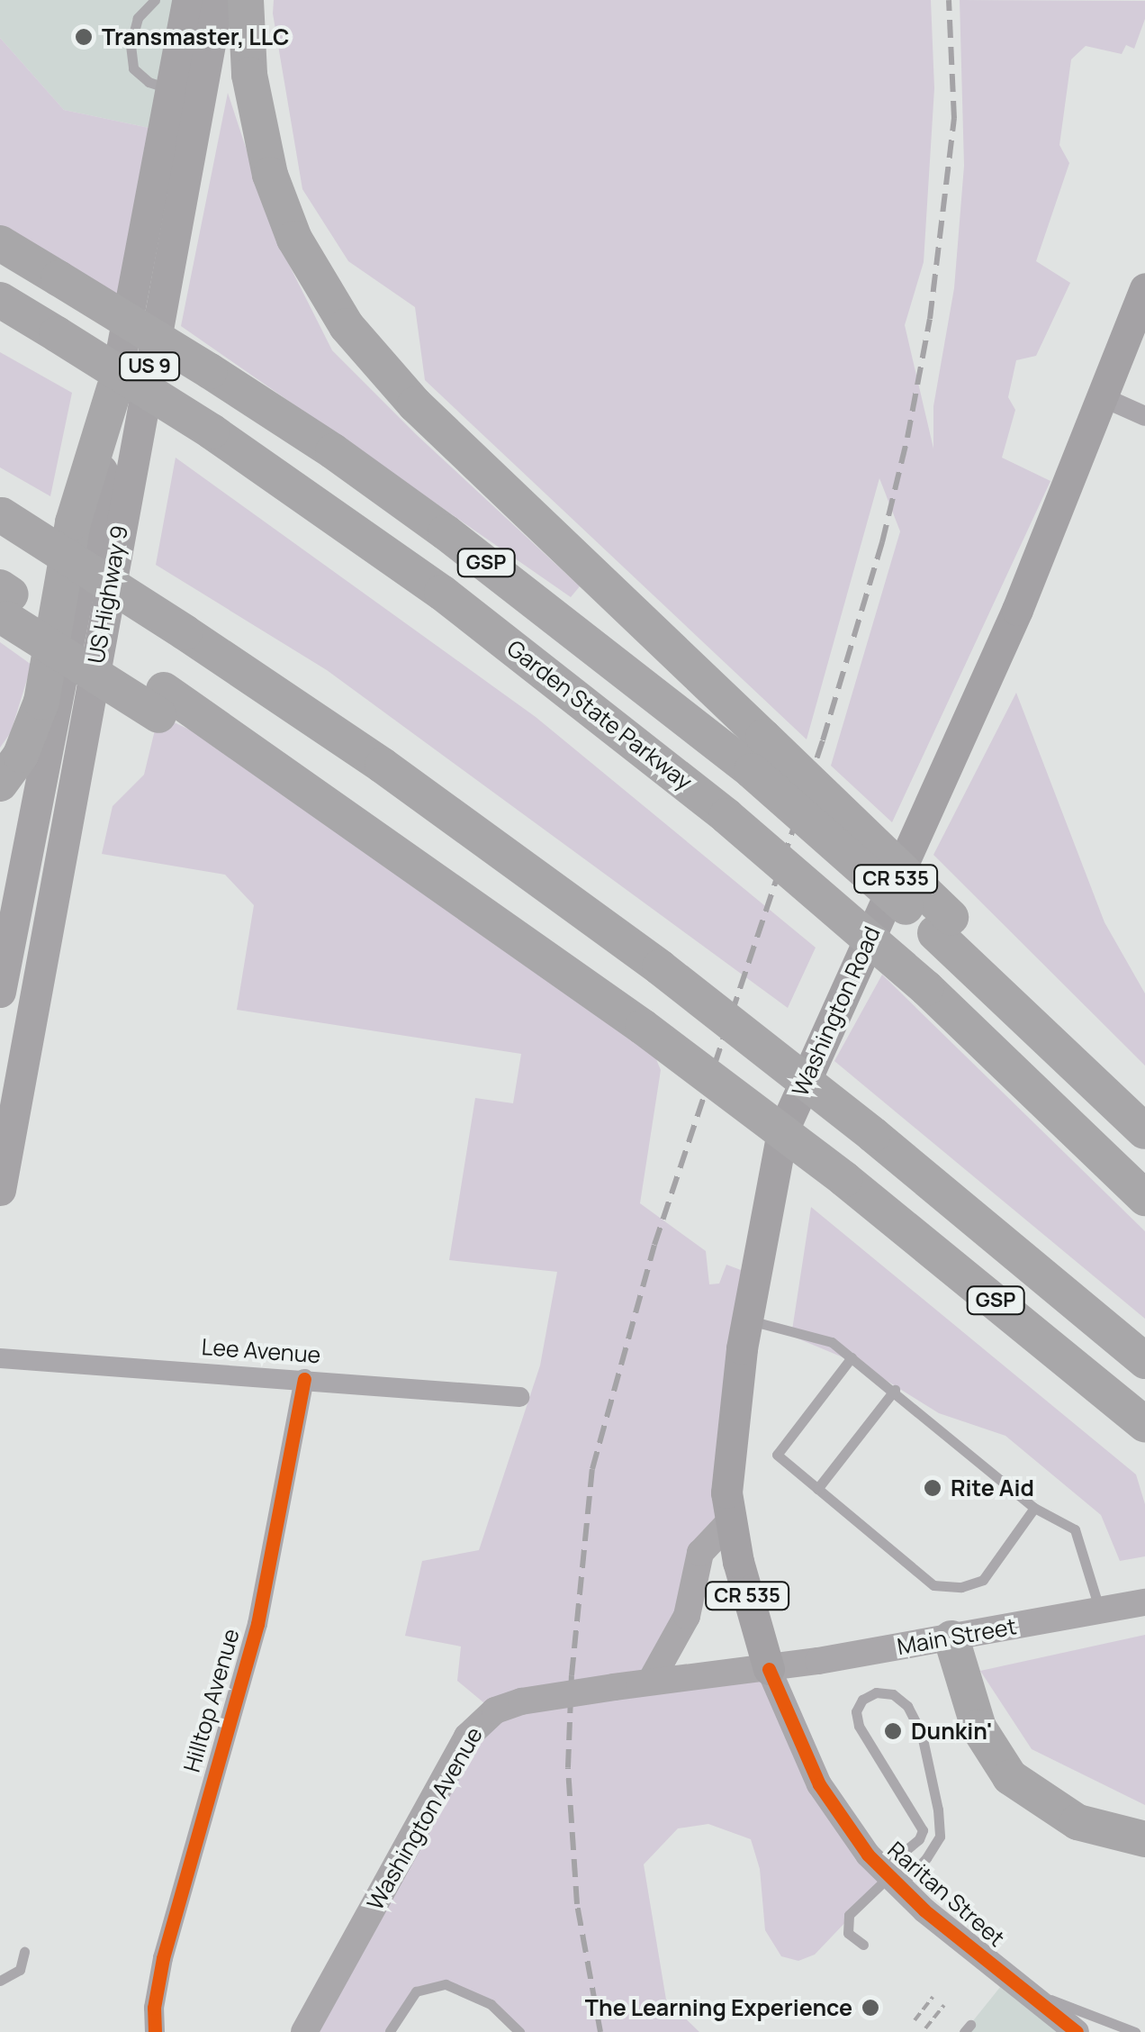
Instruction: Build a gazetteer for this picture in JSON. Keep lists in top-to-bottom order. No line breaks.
{"streets":{"highway":["US 9","GSP","US Highway 9","Garden State Parkway"],"main road":["CR 535","Washington Road","Main Street","Washington Avenue"],"street":["Lee Avenue","Hilltop Avenue","Raritan Street"]},"crossings":[["Washington Road","Main Street"],["Washington Road","Washington Avenue"],["Washington Road","Raritan Street"],["Lee Avenue","Hilltop Avenue"],["Main Street","Washington Avenue"],["Main Street","Raritan Street"],["Washington Avenue","Raritan Street"]],"places":["Transmaster, LLC","Rite Aid","Dunkin'","The Learning Experience"]}
